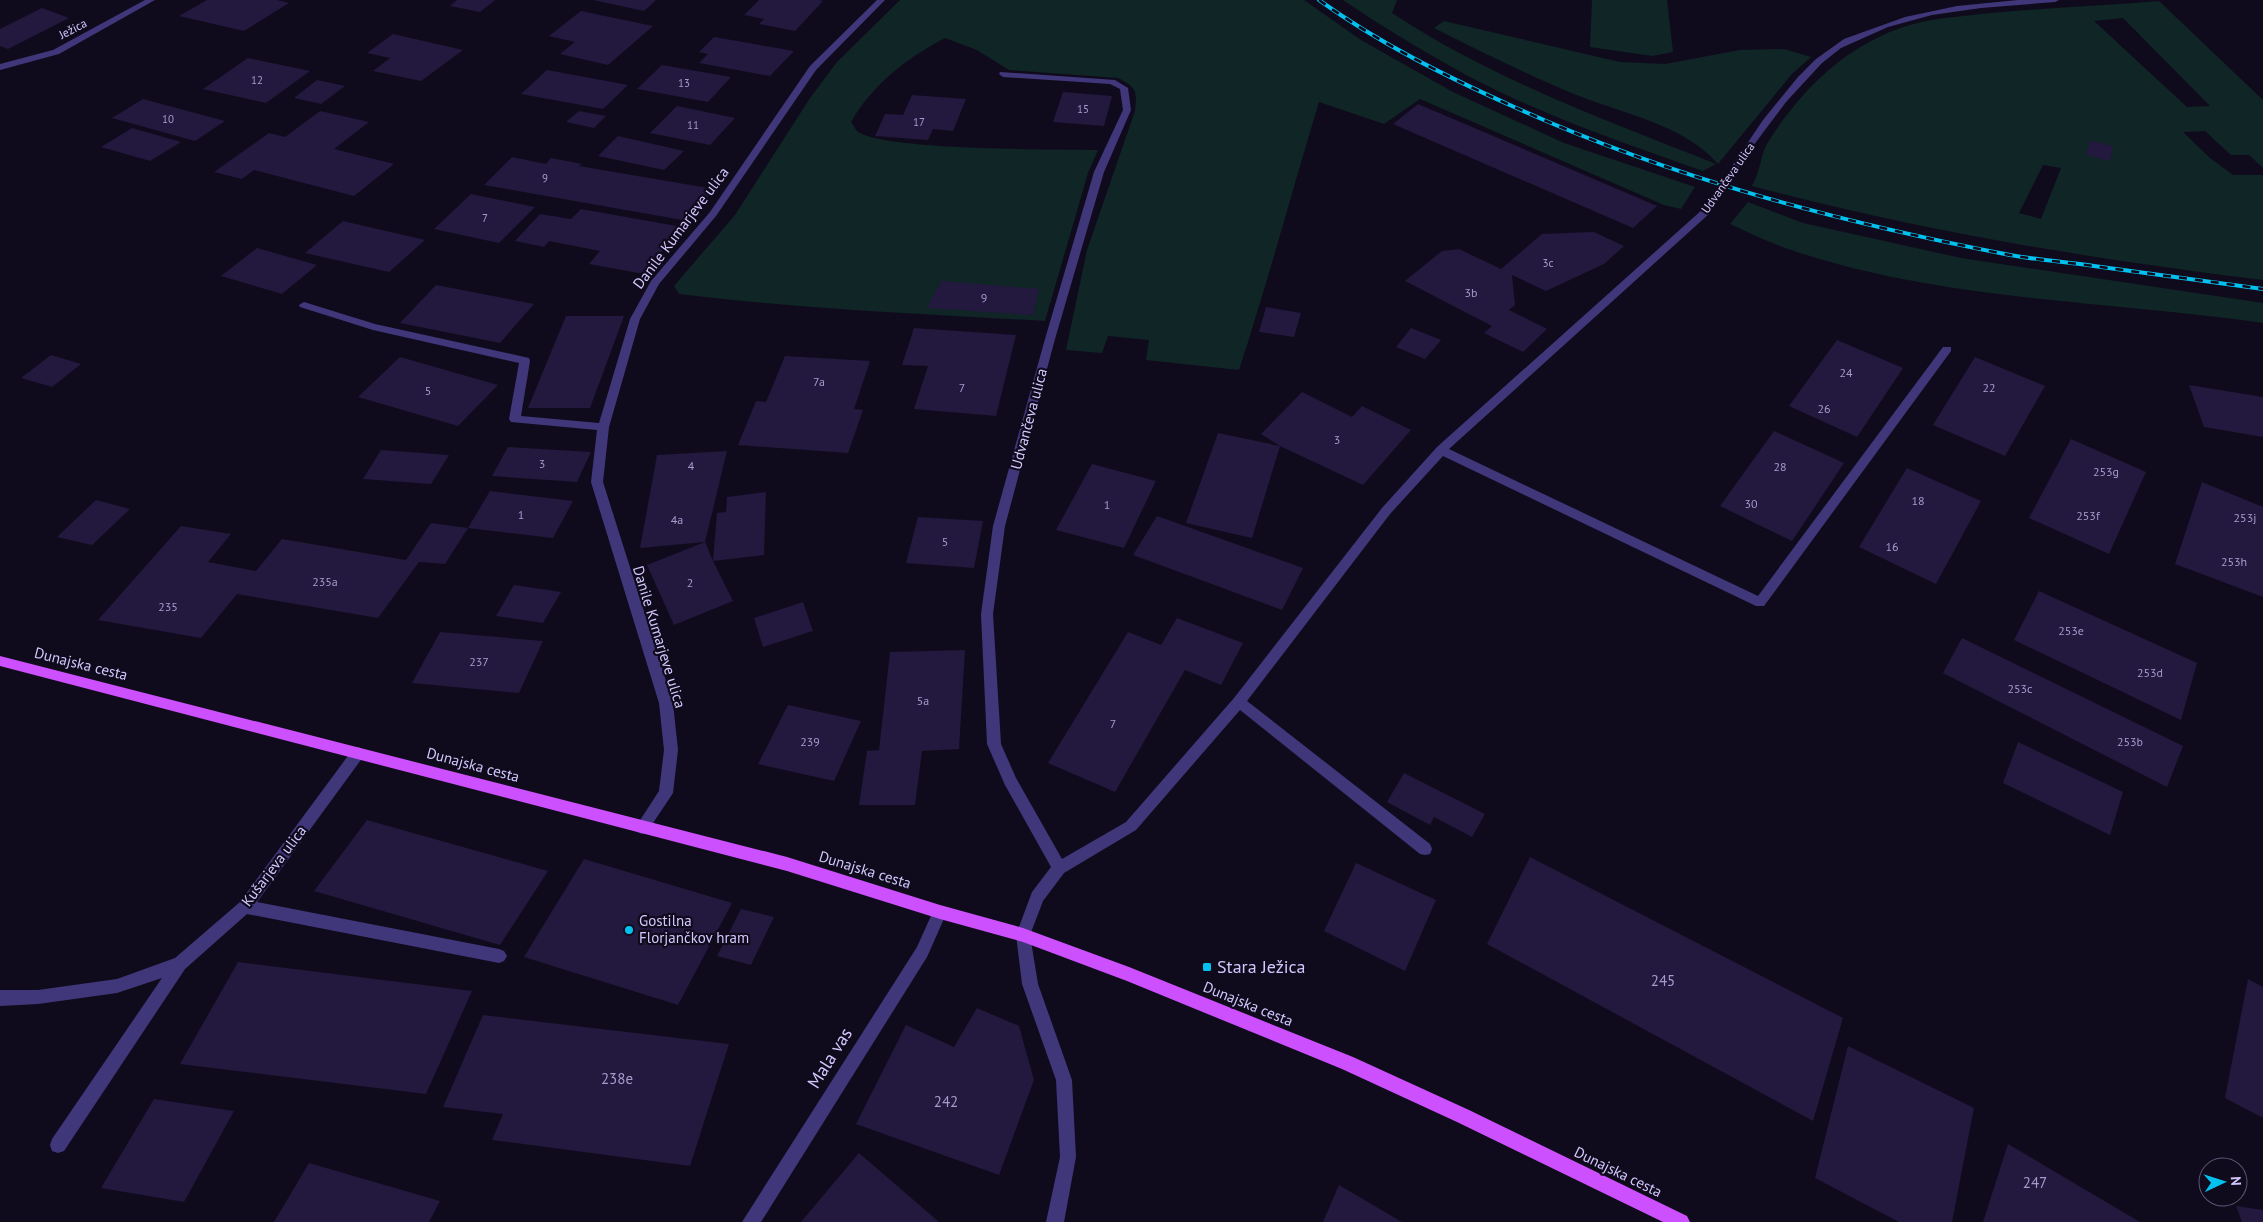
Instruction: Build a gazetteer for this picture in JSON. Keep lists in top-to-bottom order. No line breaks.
{"streets":{"main road":["Dunajska cesta"],"street":["Ježica","Udvančeva ulica","Danile Kumarjeve ulica","Kušarjeva ulica","Mala vas"]},"crossings":[["Udvančeva ulica","Dunajska cesta"],["Danile Kumarjeve ulica","Dunajska cesta"],["Dunajska cesta","Kušarjeva ulica"],["Dunajska cesta","Mala vas"]],"places":{"other":["Gostilna Florjančkov hram"],"transit":["Stara Ježica"]},"house_numbers":["12","13","15","10","17","11","9","7","3c","3b","9","24","7a","7","22","5","26","3","3","4","28","253g","18","30","1","1","253f","253j","4a","5","16","253h","235a","2","235","253e","237","253d","253c","5a","7","239","253b","245","238e","242","247"],"north":"right"}
